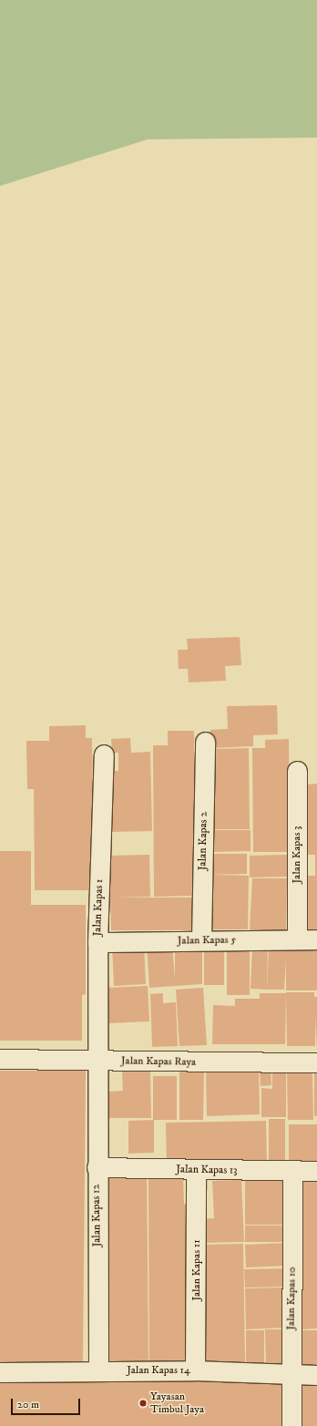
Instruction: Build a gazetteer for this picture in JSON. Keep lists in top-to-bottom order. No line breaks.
{"streets":{"street":["Jalan Kapas 2","Jalan Kapas 3","Jalan Kapas 1","Jalan Kapas 5","Jalan Kapas Raya","Jalan Kapas 13","Jalan Kapas 12","Jalan Kapas 11","Jalan Kapas 10","Jalan Kapas 14"]},"crossings":[["Jalan Kapas 2","Jalan Kapas 5"],["Jalan Kapas 3","Jalan Kapas 5"],["Jalan Kapas 1","Jalan Kapas 5"],["Jalan Kapas 1","Jalan Kapas Raya"],["Jalan Kapas 1","Jalan Kapas 12"],["Jalan Kapas Raya","Jalan Kapas 12"],["Jalan Kapas 13","Jalan Kapas 12"],["Jalan Kapas 13","Jalan Kapas 11"],["Jalan Kapas 13","Jalan Kapas 10"],["Jalan Kapas 12","Jalan Kapas 14"],["Jalan Kapas 11","Jalan Kapas 14"],["Jalan Kapas 10","Jalan Kapas 14"]],"places":["Yayasan Timbul Jaya"],"scale_bar":"20 m"}
